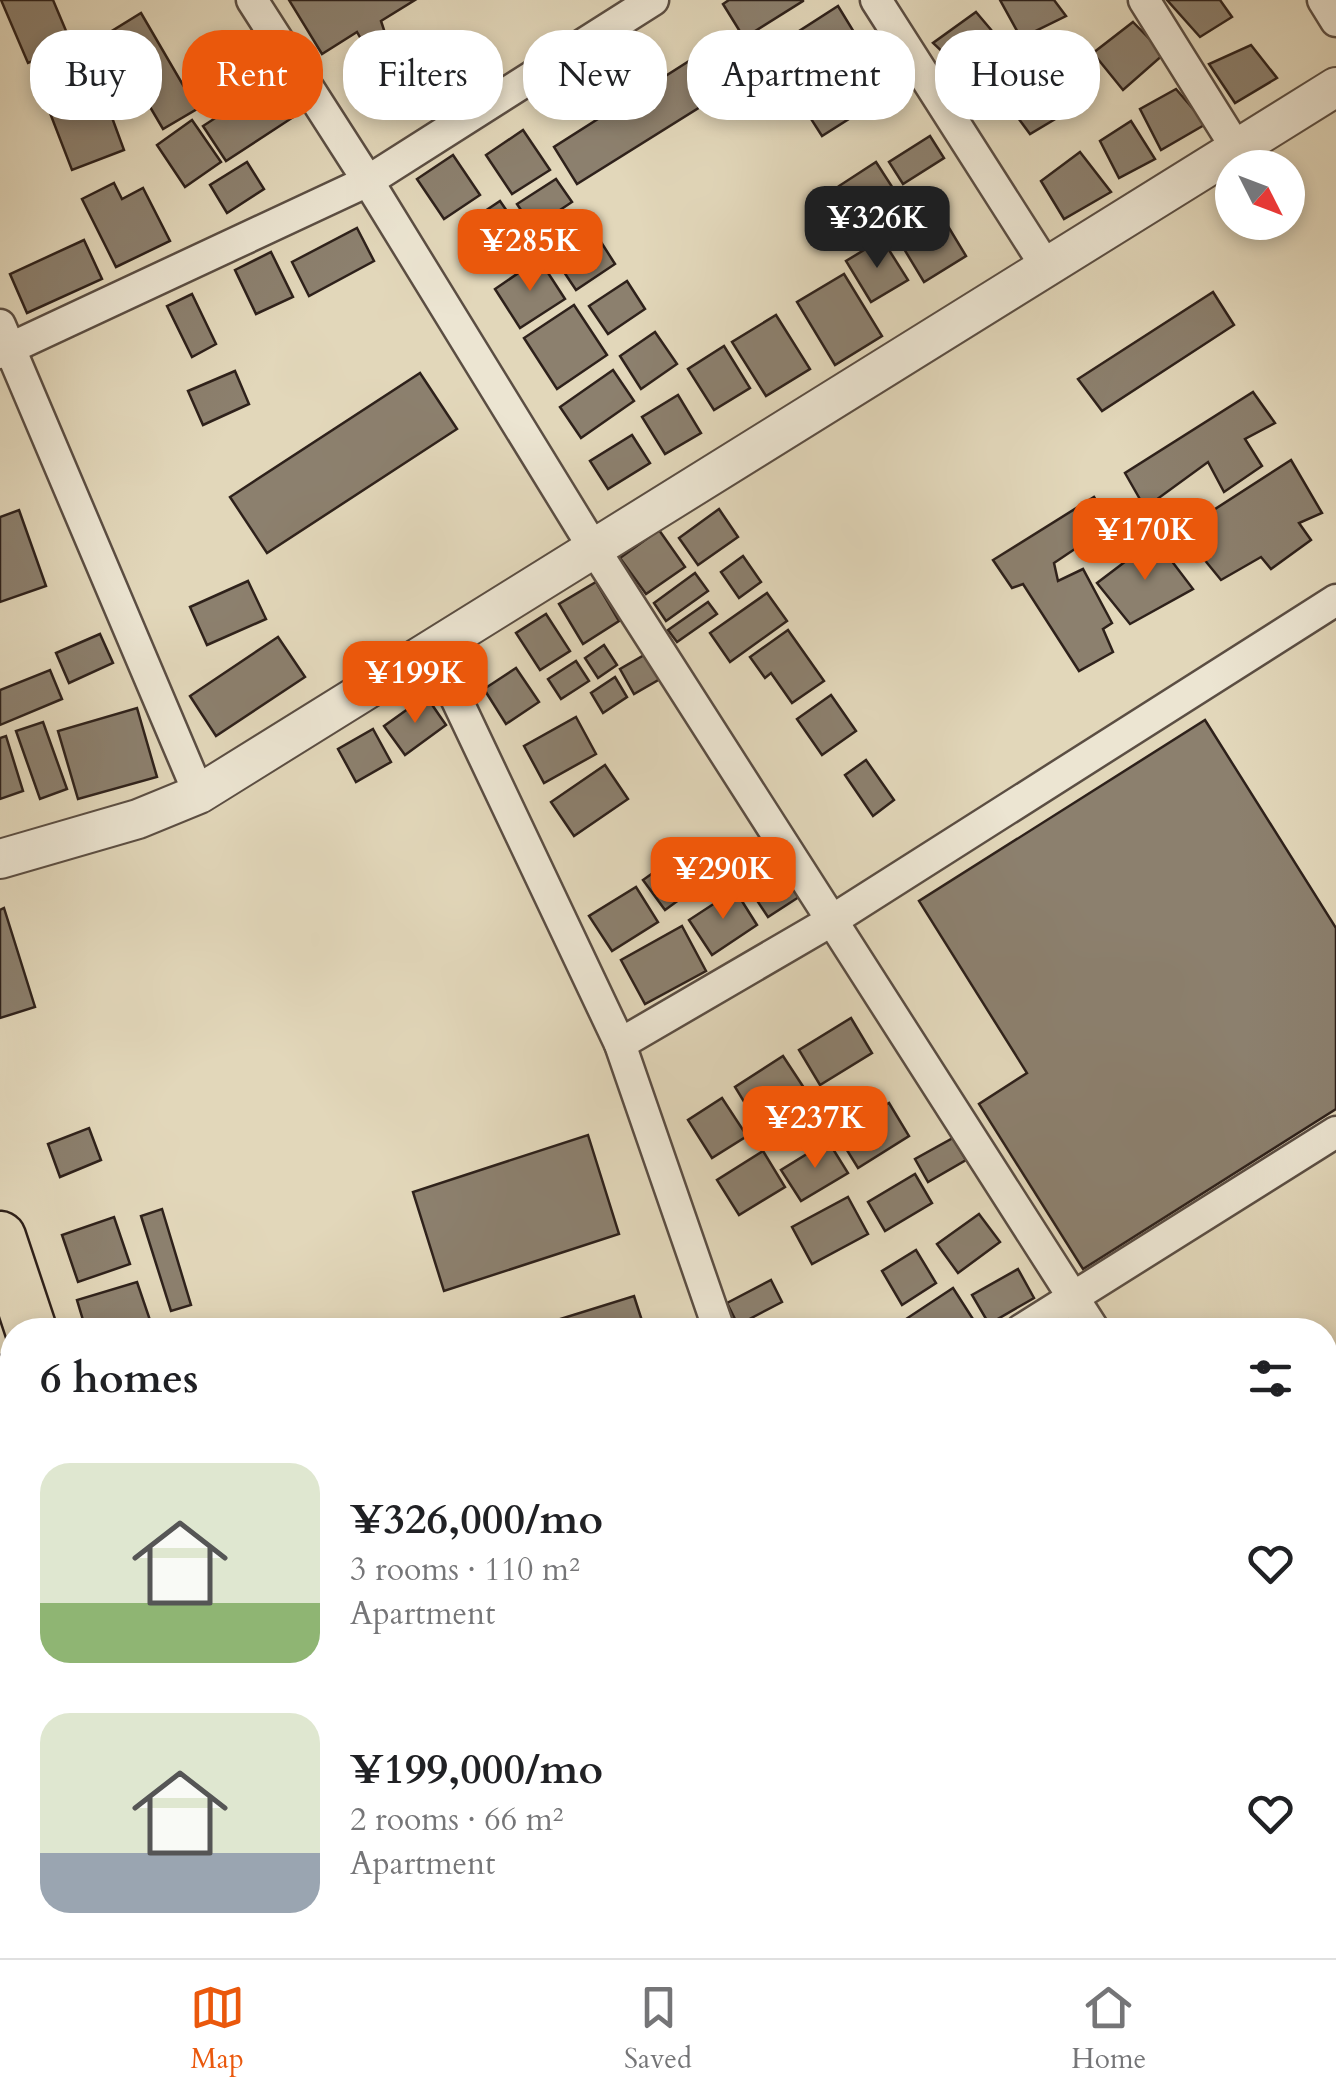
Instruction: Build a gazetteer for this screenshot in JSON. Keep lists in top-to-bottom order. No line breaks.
{"north":"bottom right","page":{"chip":["Buy","Rent","Filters","New","Apartment","House"],"price":["¥326K","¥285K","¥170K","¥199K","¥290K","¥237K"],"heading":"6 homes","list":[{"name":"¥326,000/mo","note":"3 rooms · 110 m² · Apartment"},{"name":"¥199,000/mo","note":"2 rooms · 66 m² · Apartment"}],"tabs":["Map","Saved","Home"]}}
